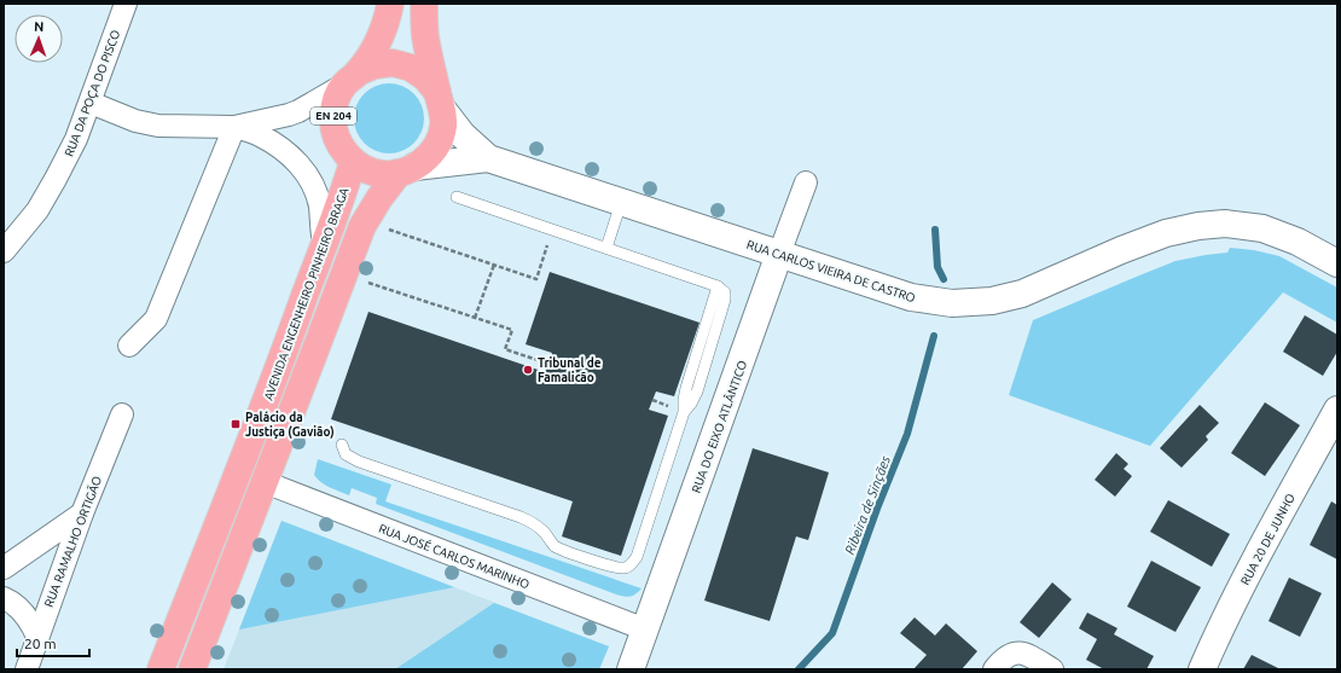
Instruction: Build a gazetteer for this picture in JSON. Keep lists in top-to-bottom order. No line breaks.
{"streets":{"main road":["EN 204","AVENIDA ENGENHEIRO PINHEIRO BRAGA"],"street":["RUA DA POÇA DO PISCO","RUA CARLOS VIEIRA DE CASTRO","RUA DO EIXO ATLÂNTICO","RUA 20 DE JUNHO","RUA RAMALHO ORTIGÃO","RUA JOSÉ CARLOS MARINHO"]},"crossings":[["EN 204","RUA CARLOS VIEIRA DE CASTRO"],["EN 204","AVENIDA ENGENHEIRO PINHEIRO BRAGA"],["RUA CARLOS VIEIRA DE CASTRO","AVENIDA ENGENHEIRO PINHEIRO BRAGA"],["RUA CARLOS VIEIRA DE CASTRO","RUA DO EIXO ATLÂNTICO"],["RUA DO EIXO ATLÂNTICO","RUA JOSÉ CARLOS MARINHO"]],"water":["Ribeira de Sinçães"],"places":{"other":["Tribunal de Famalicão"],"transit":["Palácio da Justiça (Gavião)"]},"scale_bar":"20 m","north":"top"}
